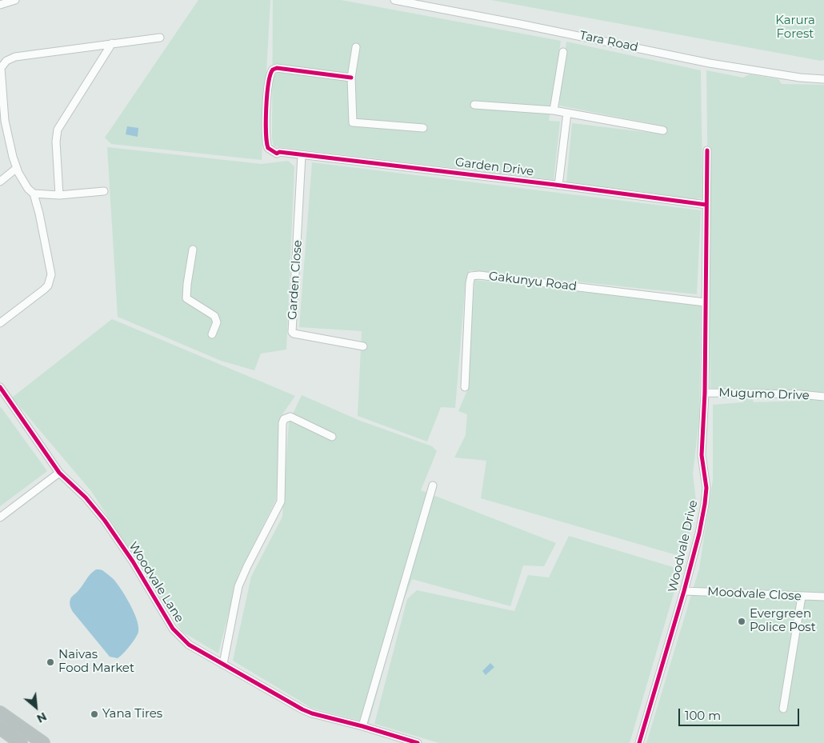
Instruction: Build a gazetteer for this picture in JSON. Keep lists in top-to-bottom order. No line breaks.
{"streets":{"street":["Tara Road","Garden Drive","Garden Close","Gakunyu Road","Mugumo Drive","Woodvale Drive","Woodvale Lane","Moodvale Close"]},"crossings":[["Garden Drive","Garden Close"],["Garden Drive","Woodvale Drive"],["Gakunyu Road","Woodvale Drive"],["Mugumo Drive","Woodvale Drive"],["Woodvale Drive","Moodvale Close"]],"parks":["Karura Forest"],"places":["Evergreen Police Post","Naivas Food Market","Yana Tires"],"scale_bar":"100 m","north":"bottom right"}
